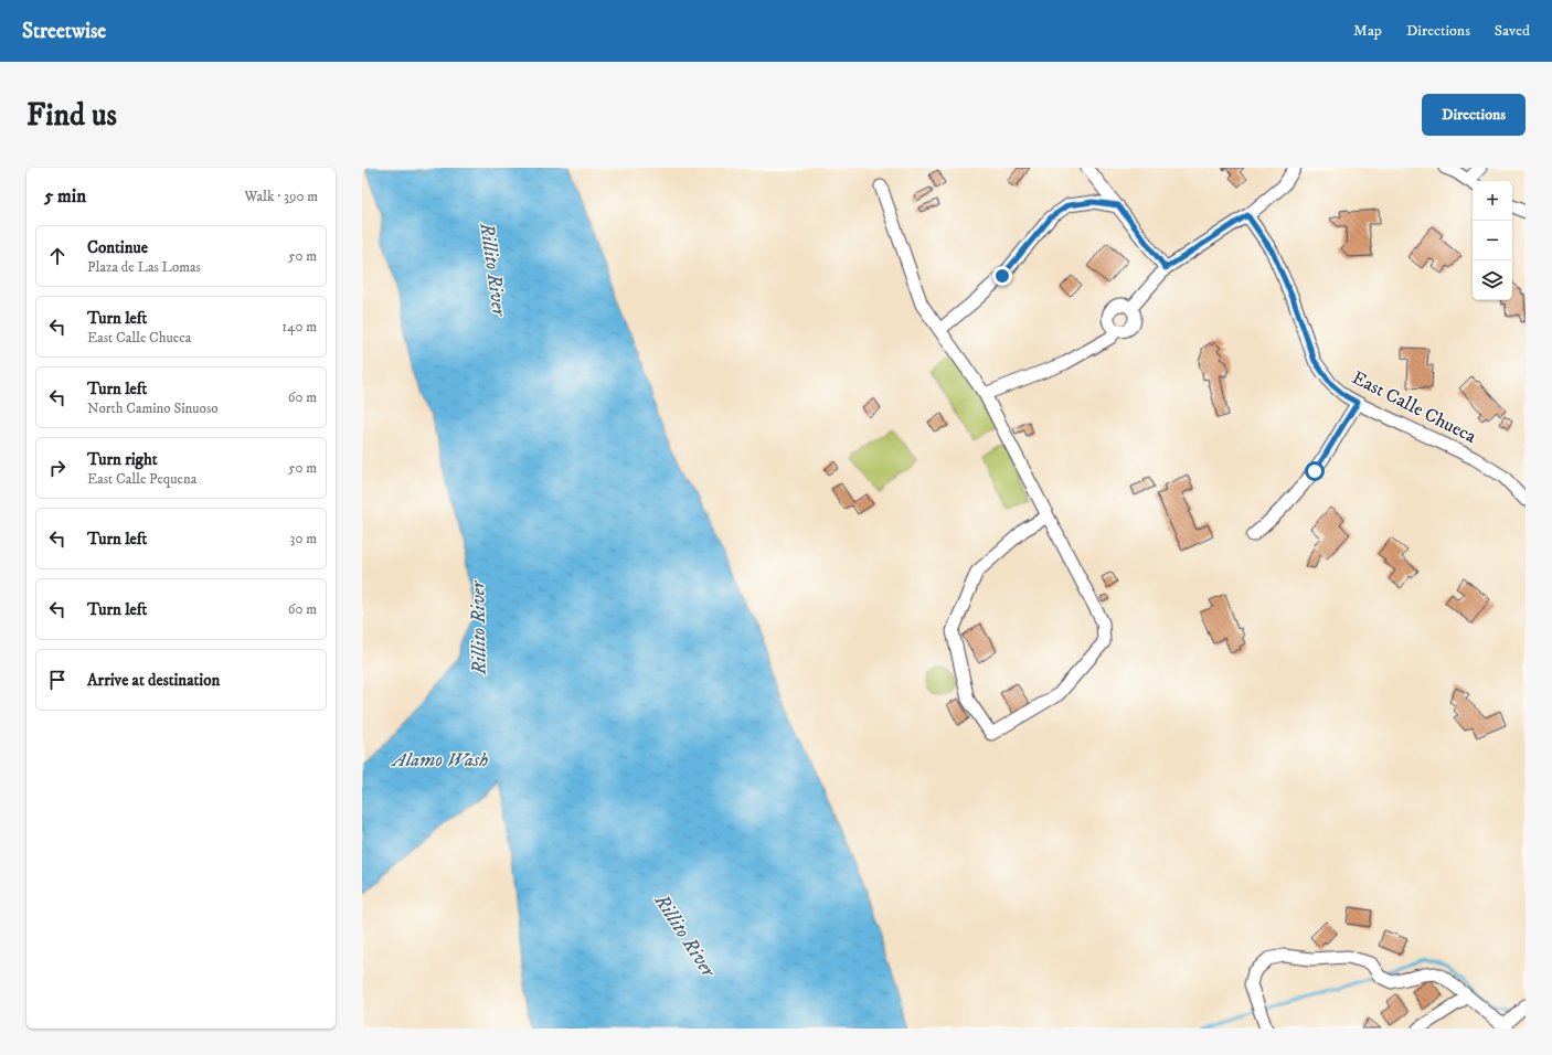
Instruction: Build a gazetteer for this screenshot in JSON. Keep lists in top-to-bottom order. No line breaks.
{"streets":{"street":["East Calle Chueca"]},"water":["Rillito River","Alamo Wash"],"page":{"header":"Streetwise","nav":["Map","Directions","Saved"],"buttons":"Directions","title":"Find us","heading":["5 min","Walk · 390 m"],"map_buttons":["+","−"],"list":[["Continue","Plaza de Las Lomas","50 m"],["Turn left","East Calle Chueca","140 m"],["Turn left","North Camino Sinuoso","60 m"],["Turn right","East Calle Pequena","50 m"],["Turn left","30 m"],["Turn left","60 m"],"Arrive at destination"]}}
